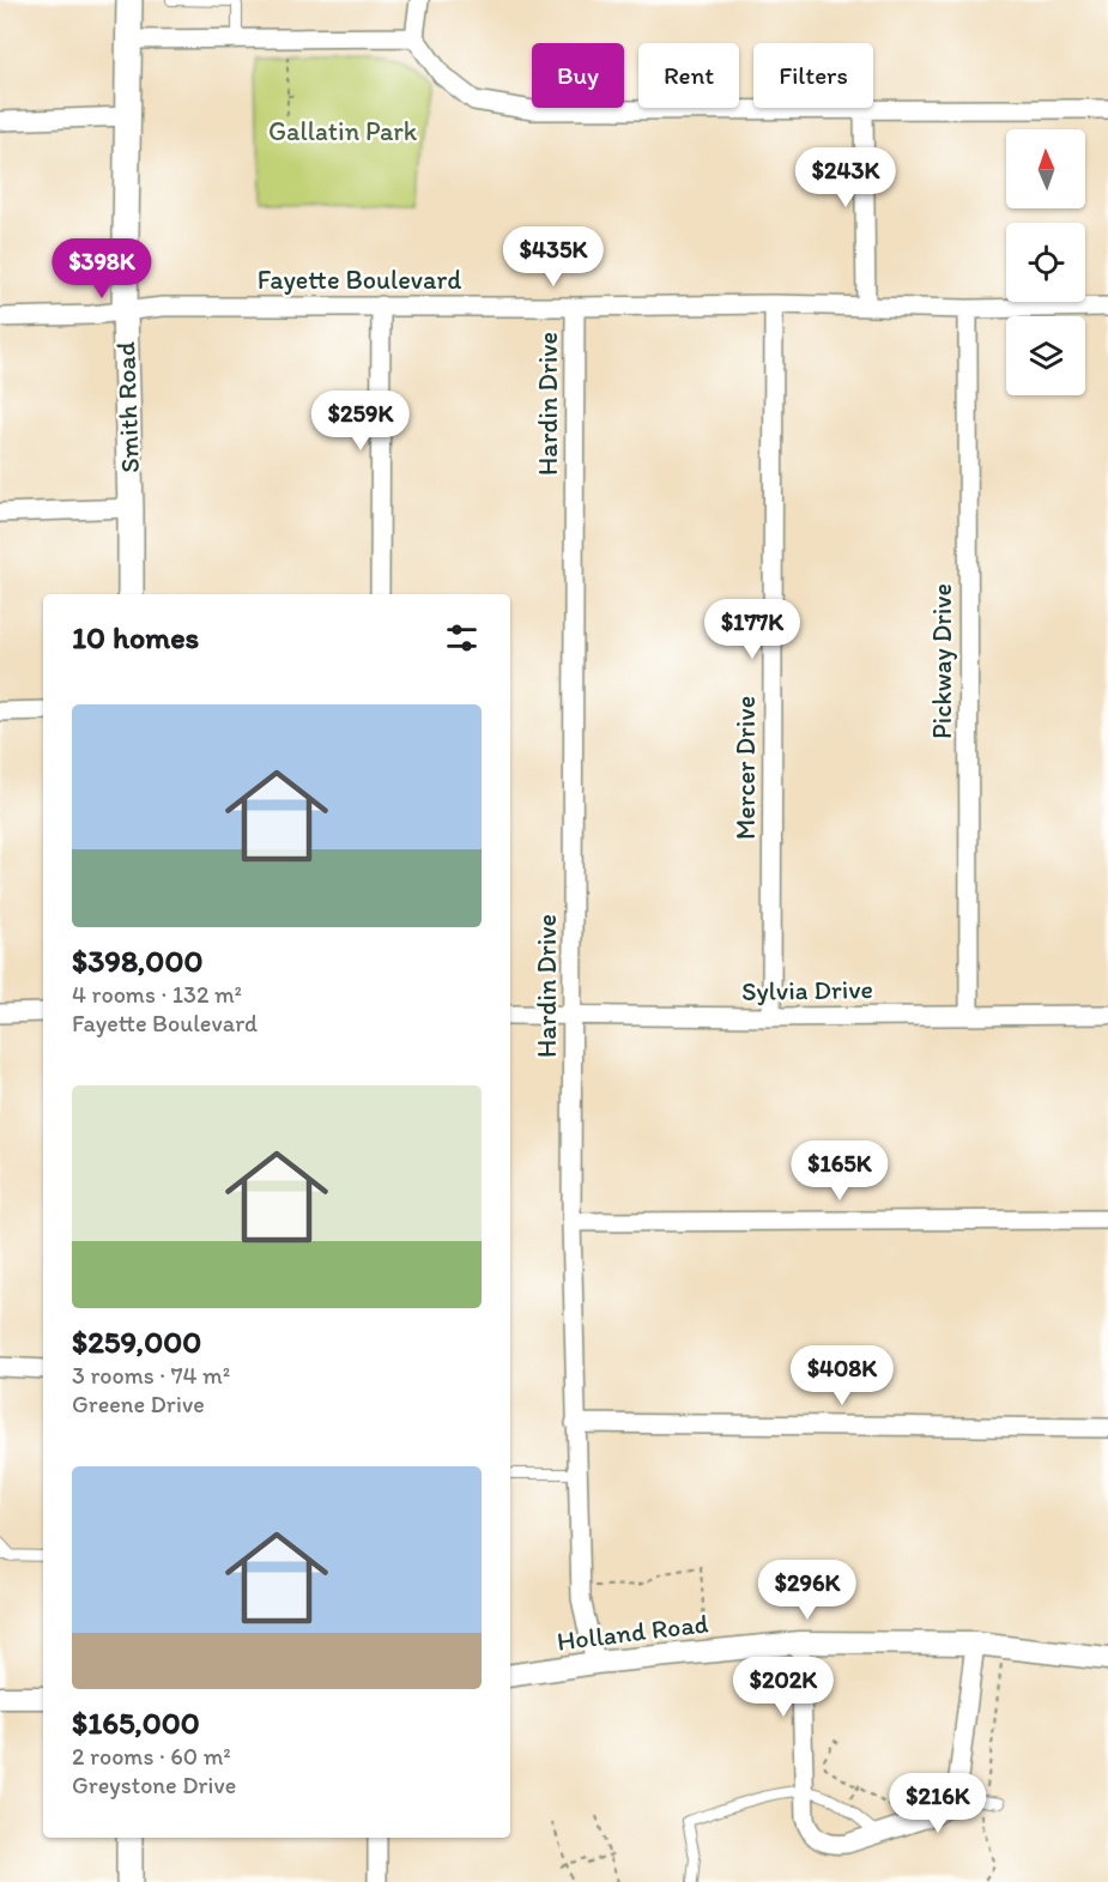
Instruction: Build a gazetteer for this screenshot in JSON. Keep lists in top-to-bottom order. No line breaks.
{"streets":{"main road":["Smith Road"],"street":["Fayette Boulevard","Hardin Drive","Pickway Drive","Mercer Drive","Sylvia Drive","Holland Road"]},"crossings":[["Fayette Boulevard","Hardin Drive"],["Fayette Boulevard","Smith Road"],["Fayette Boulevard","Pickway Drive"],["Fayette Boulevard","Mercer Drive"],["Hardin Drive","Sylvia Drive"],["Hardin Drive","Holland Road"],["Pickway Drive","Sylvia Drive"],["Mercer Drive","Sylvia Drive"]],"parks":["Gallatin Park"],"north":"top","page":{"chip":["Buy","Rent","Filters"],"price":["$243K","$435K","$398K","$259K","$177K","$165K","$408K","$296K","$202K","$216K"],"heading":"10 homes","list":[{"name":"$398,000","note":"4 rooms · 132 m² · Fayette Boulevard"},{"name":"$259,000","note":"3 rooms · 74 m² · Greene Drive"},{"name":"$165,000","note":"2 rooms · 60 m² · Greystone Drive"}]}}
